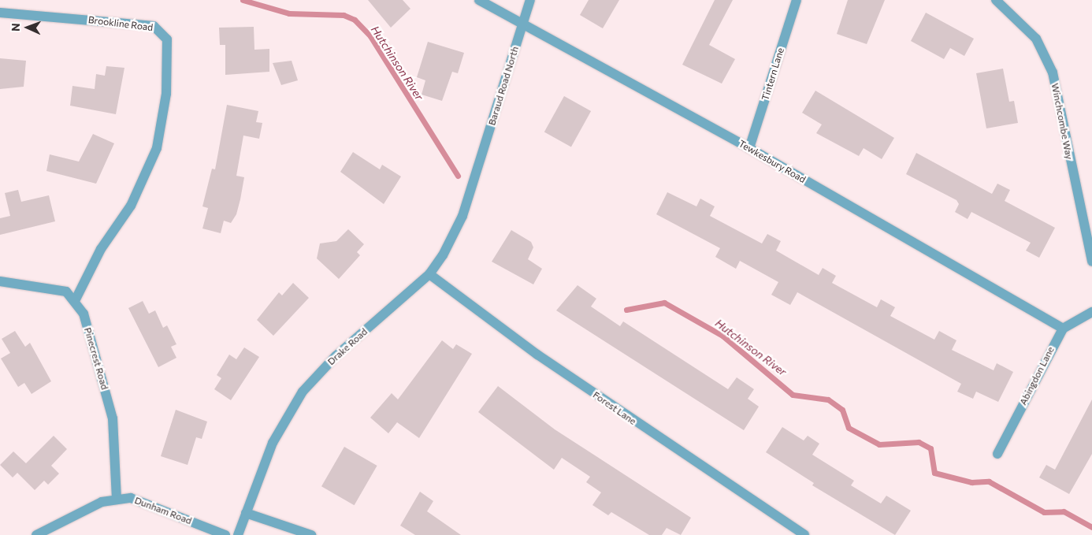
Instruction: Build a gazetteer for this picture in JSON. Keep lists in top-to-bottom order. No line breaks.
{"streets":{"street":["Brookline Road","Tintern Lane","Baraud Road North","Winchcombe Way","Tewkesbury Road","Drake Road","Pinecrest Road","Abingdon Lane","Forest Lane","Dunham Road"]},"crossings":[["Brookline Road","Pinecrest Road"],["Tintern Lane","Tewkesbury Road"],["Baraud Road North","Tewkesbury Road"],["Baraud Road North","Drake Road"],["Tewkesbury Road","Abingdon Lane"],["Drake Road","Forest Lane"],["Pinecrest Road","Dunham Road"]],"water":["Hutchinson River"],"north":"left"}
